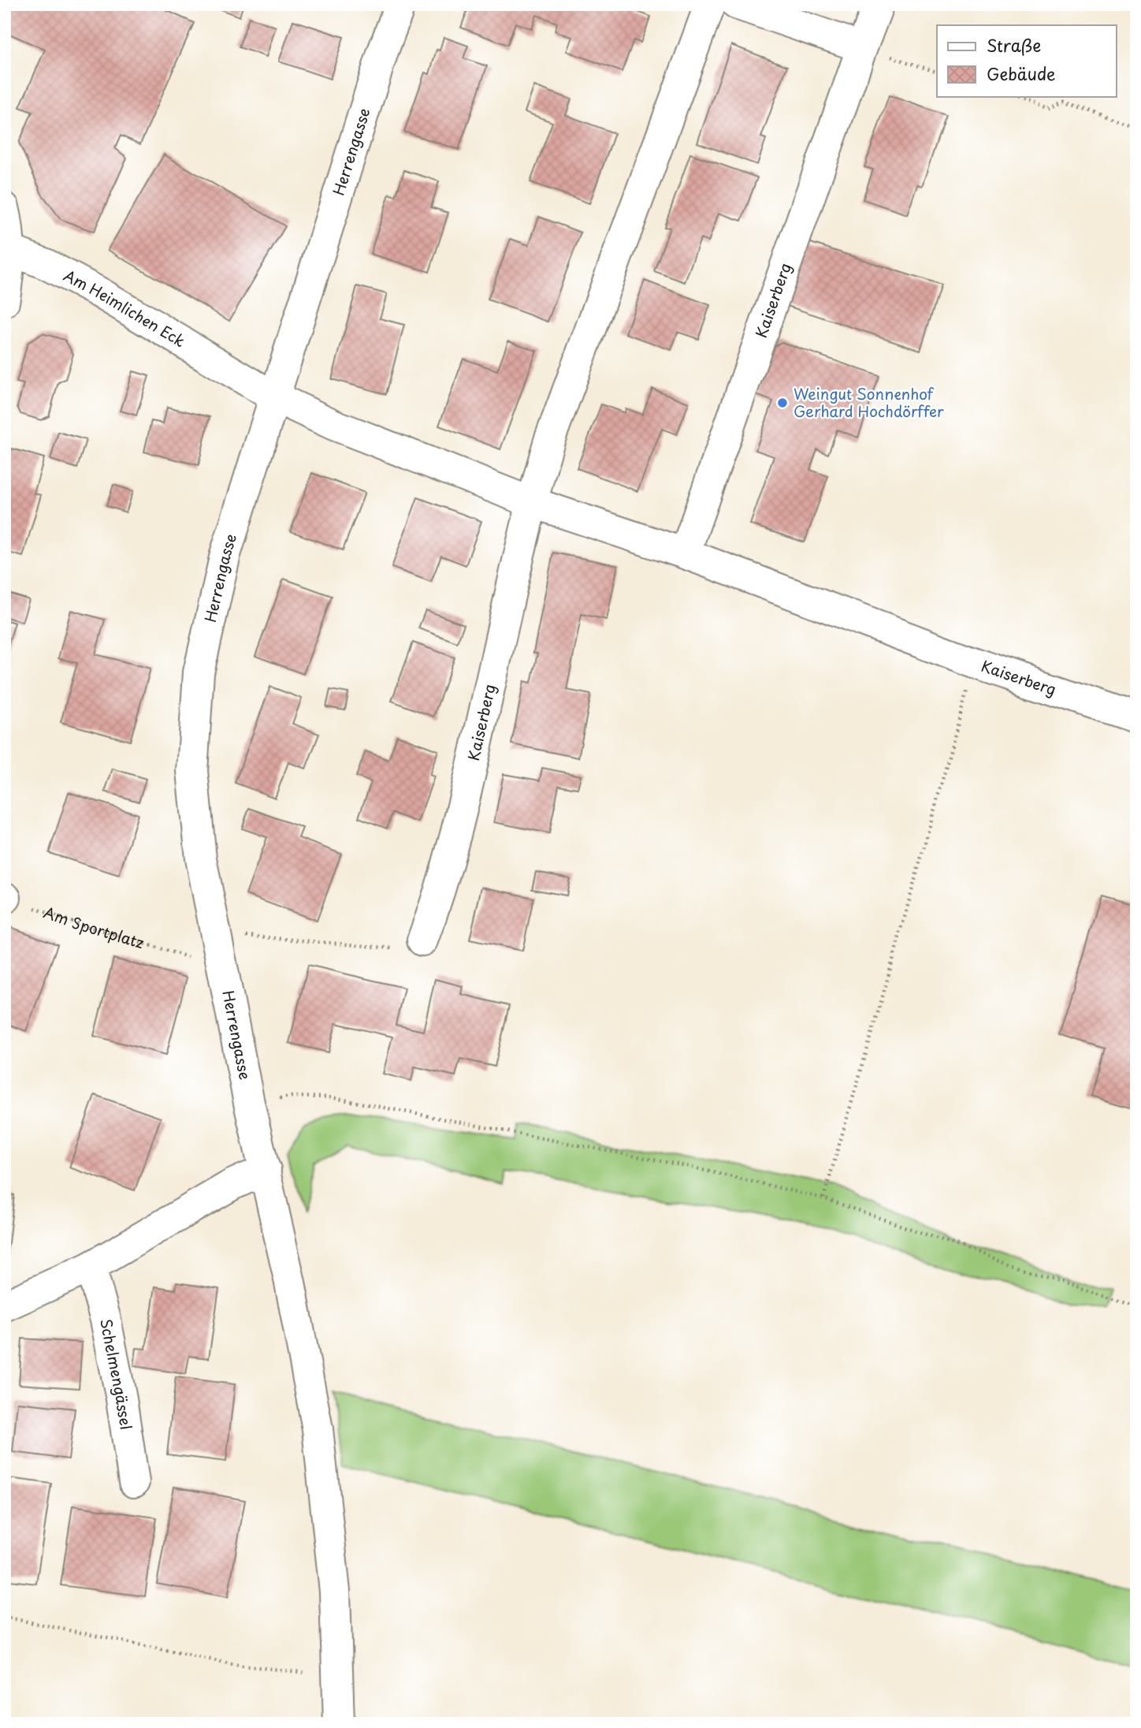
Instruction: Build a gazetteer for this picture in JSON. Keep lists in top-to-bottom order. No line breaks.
{"streets":{"street":["Herrengasse","Kaiserberg","Am Heimlichen Eck","Schelmengässel"],"path":["Am Sportplatz"]},"crossings":[["Herrengasse","Kaiserberg"],["Herrengasse","Am Heimlichen Eck"],["Kaiserberg","Am Heimlichen Eck"]],"places":["Weingut Sonnenhof Gerhard Hochdörffer"],"legend":["Straße","Gebäude"]}
